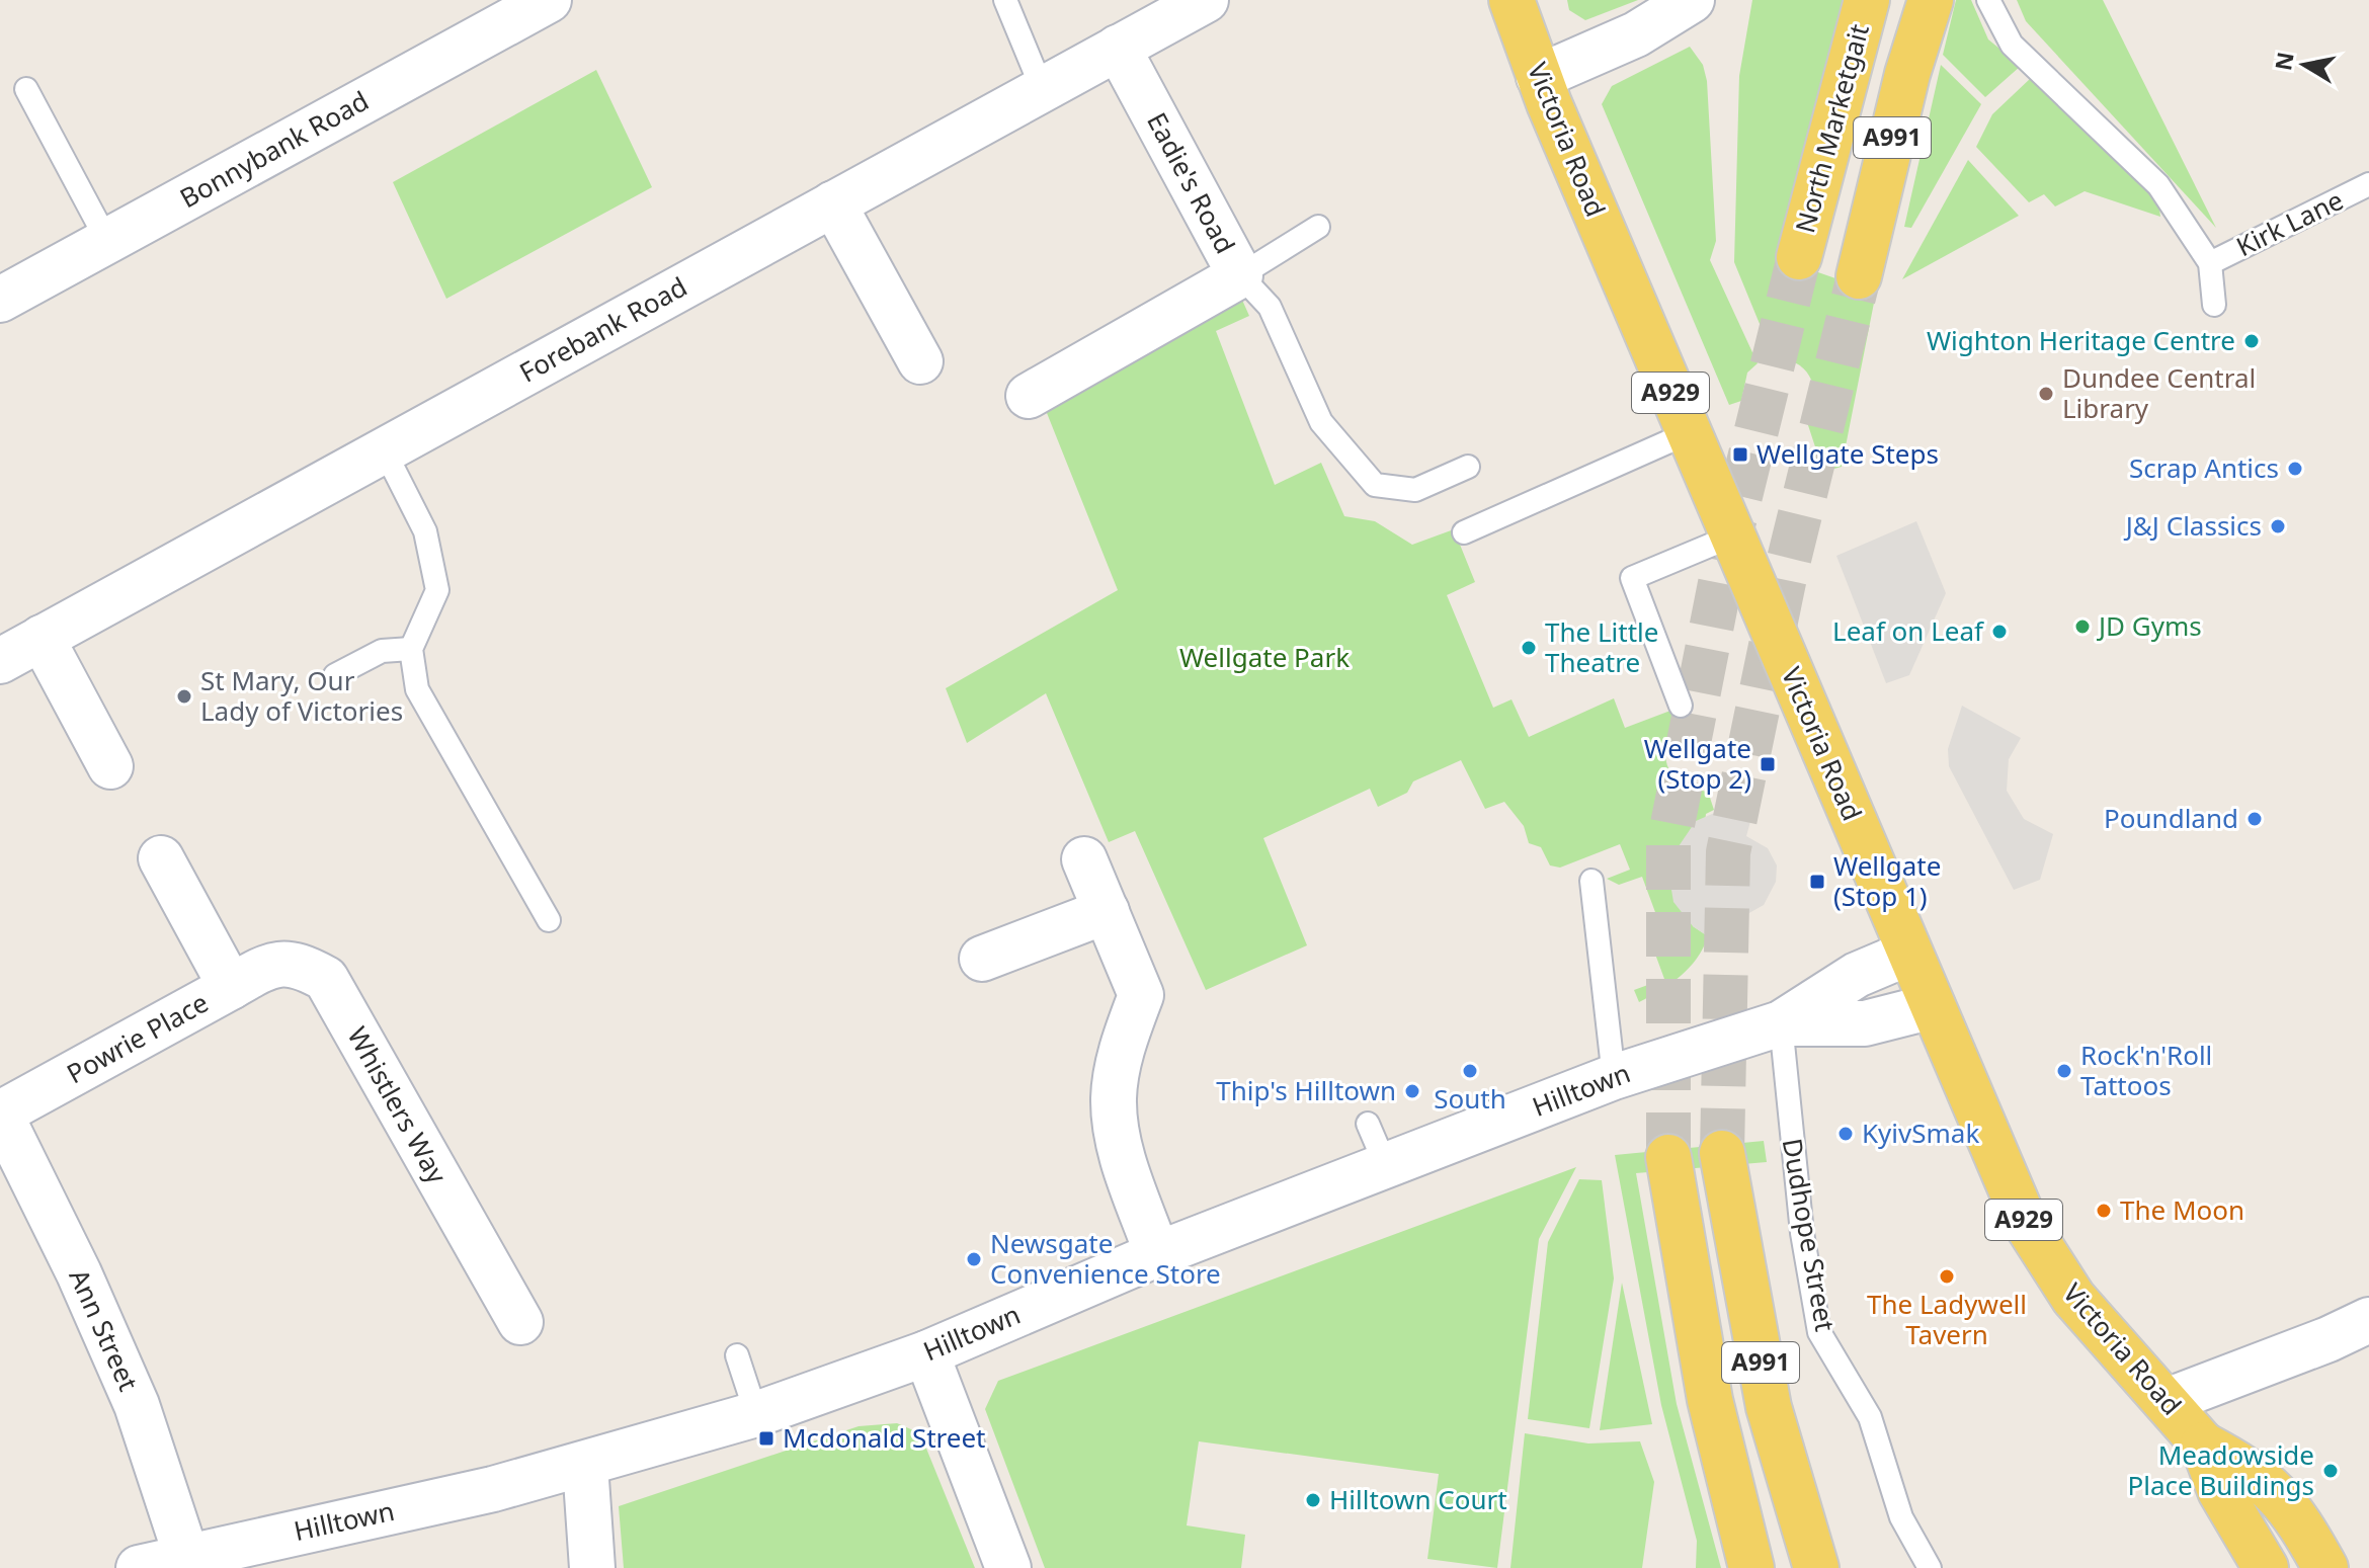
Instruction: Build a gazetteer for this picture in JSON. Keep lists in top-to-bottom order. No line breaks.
{"streets":{"main road":["North Marketgait","A991","Victoria Road","A929"],"street":["Bonnybank Road","Eadie's Road","Forebank Road","Powrie Place","Hilltown","Whistlers Way","Ann Street"],"lane":["Kirk Lane","Dudhope Street"]},"crossings":[["Victoria Road","Hilltown"],["Eadie's Road","Forebank Road"],["Powrie Place","Whistlers Way"],["Powrie Place","Ann Street"],["Hilltown","Dudhope Street"],["Hilltown","Ann Street"]],"parks":["Wellgate Park"],"places":{"other":["Wighton Heritage Centre","Dundee Central Library","Scrap Antics","J&J Classics","JD Gyms","Leaf on Leaf","The Little Theatre","St Mary, Our Lady of Victories","Poundland","South","Rock'n'Roll Tattoos","Thip's Hilltown","KyivSmak","The Moon","Newsgate Convenience Store","The Ladywell Tavern","Meadowside Place Buildings","Hilltown Court"],"transit":["Wellgate Steps","Wellgate (Stop 2)","Wellgate (Stop 1)","Mcdonald Street"]},"north":"left"}
